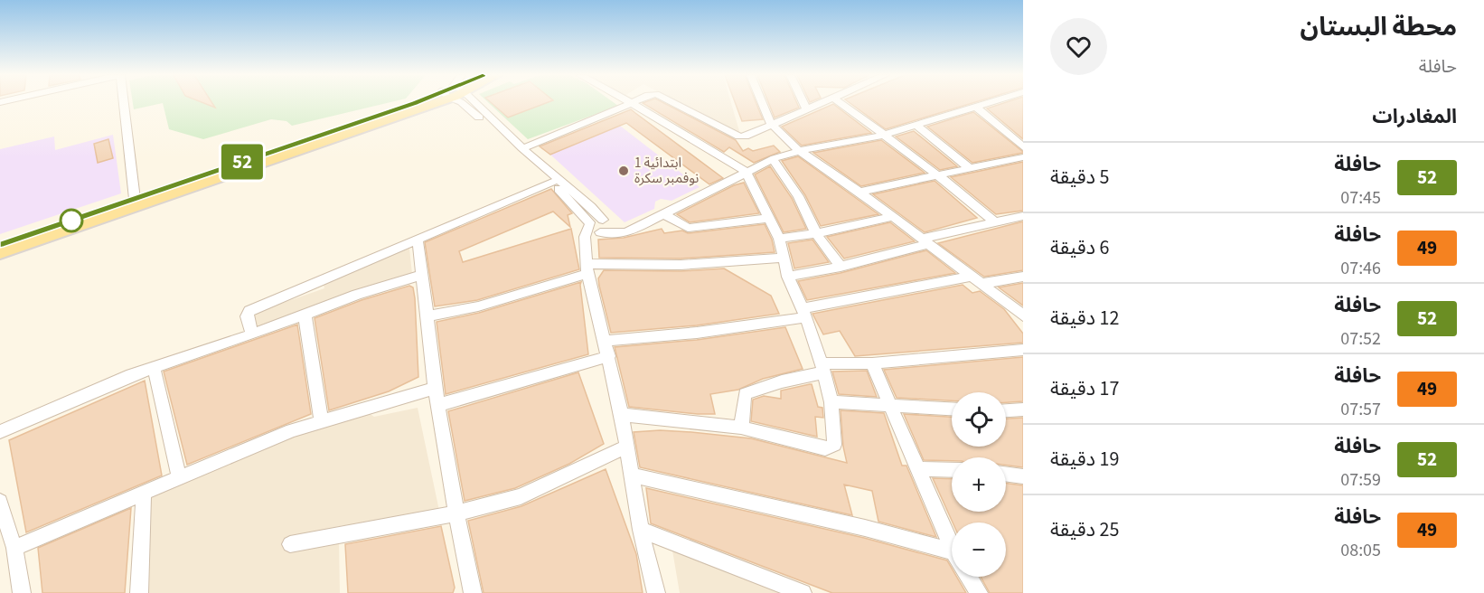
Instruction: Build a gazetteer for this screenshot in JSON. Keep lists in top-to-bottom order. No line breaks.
{"places":["ابتدائية 1 نوفمبر سكرة"],"lines":["bus line 52"],"page":{"heading":[["محطة البستان","حافلة"],"المغادرات"],"on_map":"52","list":[{"mark":"52","name":"حافلة","note":"07:45","value":"5 دقيقة"},{"mark":"49","name":"حافلة","note":"07:46","value":"6 دقيقة"},{"mark":"52","name":"حافلة","note":"07:52","value":"12 دقيقة"},{"mark":"49","name":"حافلة","note":"07:57","value":"17 دقيقة"},{"mark":"52","name":"حافلة","note":"07:59","value":"19 دقيقة"},{"mark":"49","name":"حافلة","note":"08:05","value":"25 دقيقة"}],"map_buttons":["+","−"]}}
